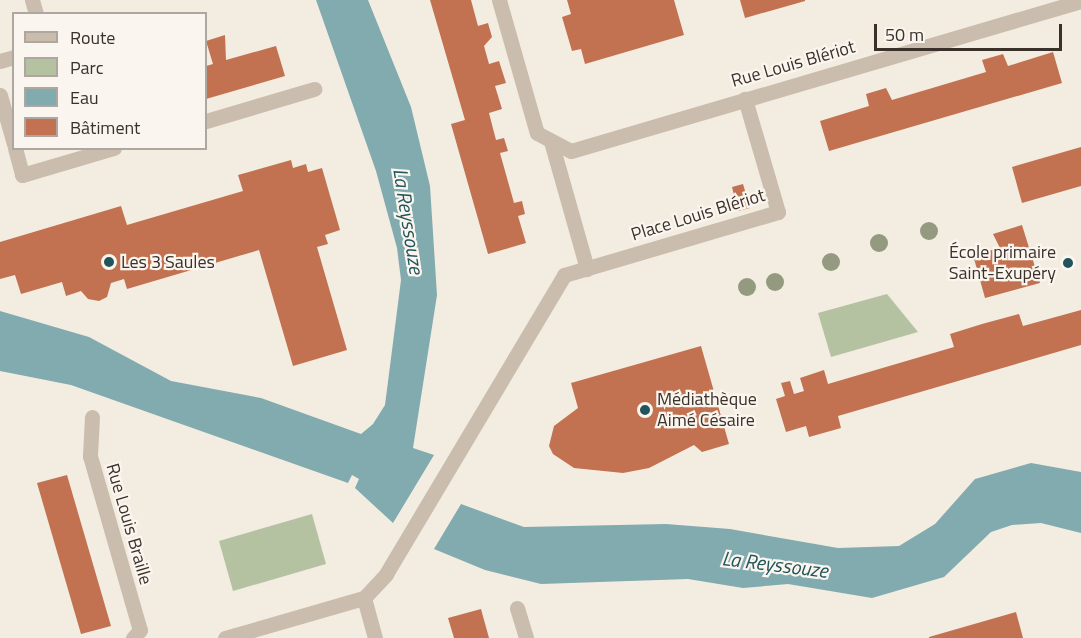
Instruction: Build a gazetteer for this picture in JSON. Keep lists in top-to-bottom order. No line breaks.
{"streets":{"street":["Rue Louis Blériot","Place Louis Blériot","Rue Louis Braille"]},"crossings":[["Rue Louis Blériot","Place Louis Blériot"]],"water":["La Reyssouze"],"places":["Les 3 Saules","École primaire Saint-Exupéry","Médiathèque Aimé Césaire"],"legend":["Route","Parc","Eau","Bâtiment"],"scale_bar":"50 m"}
